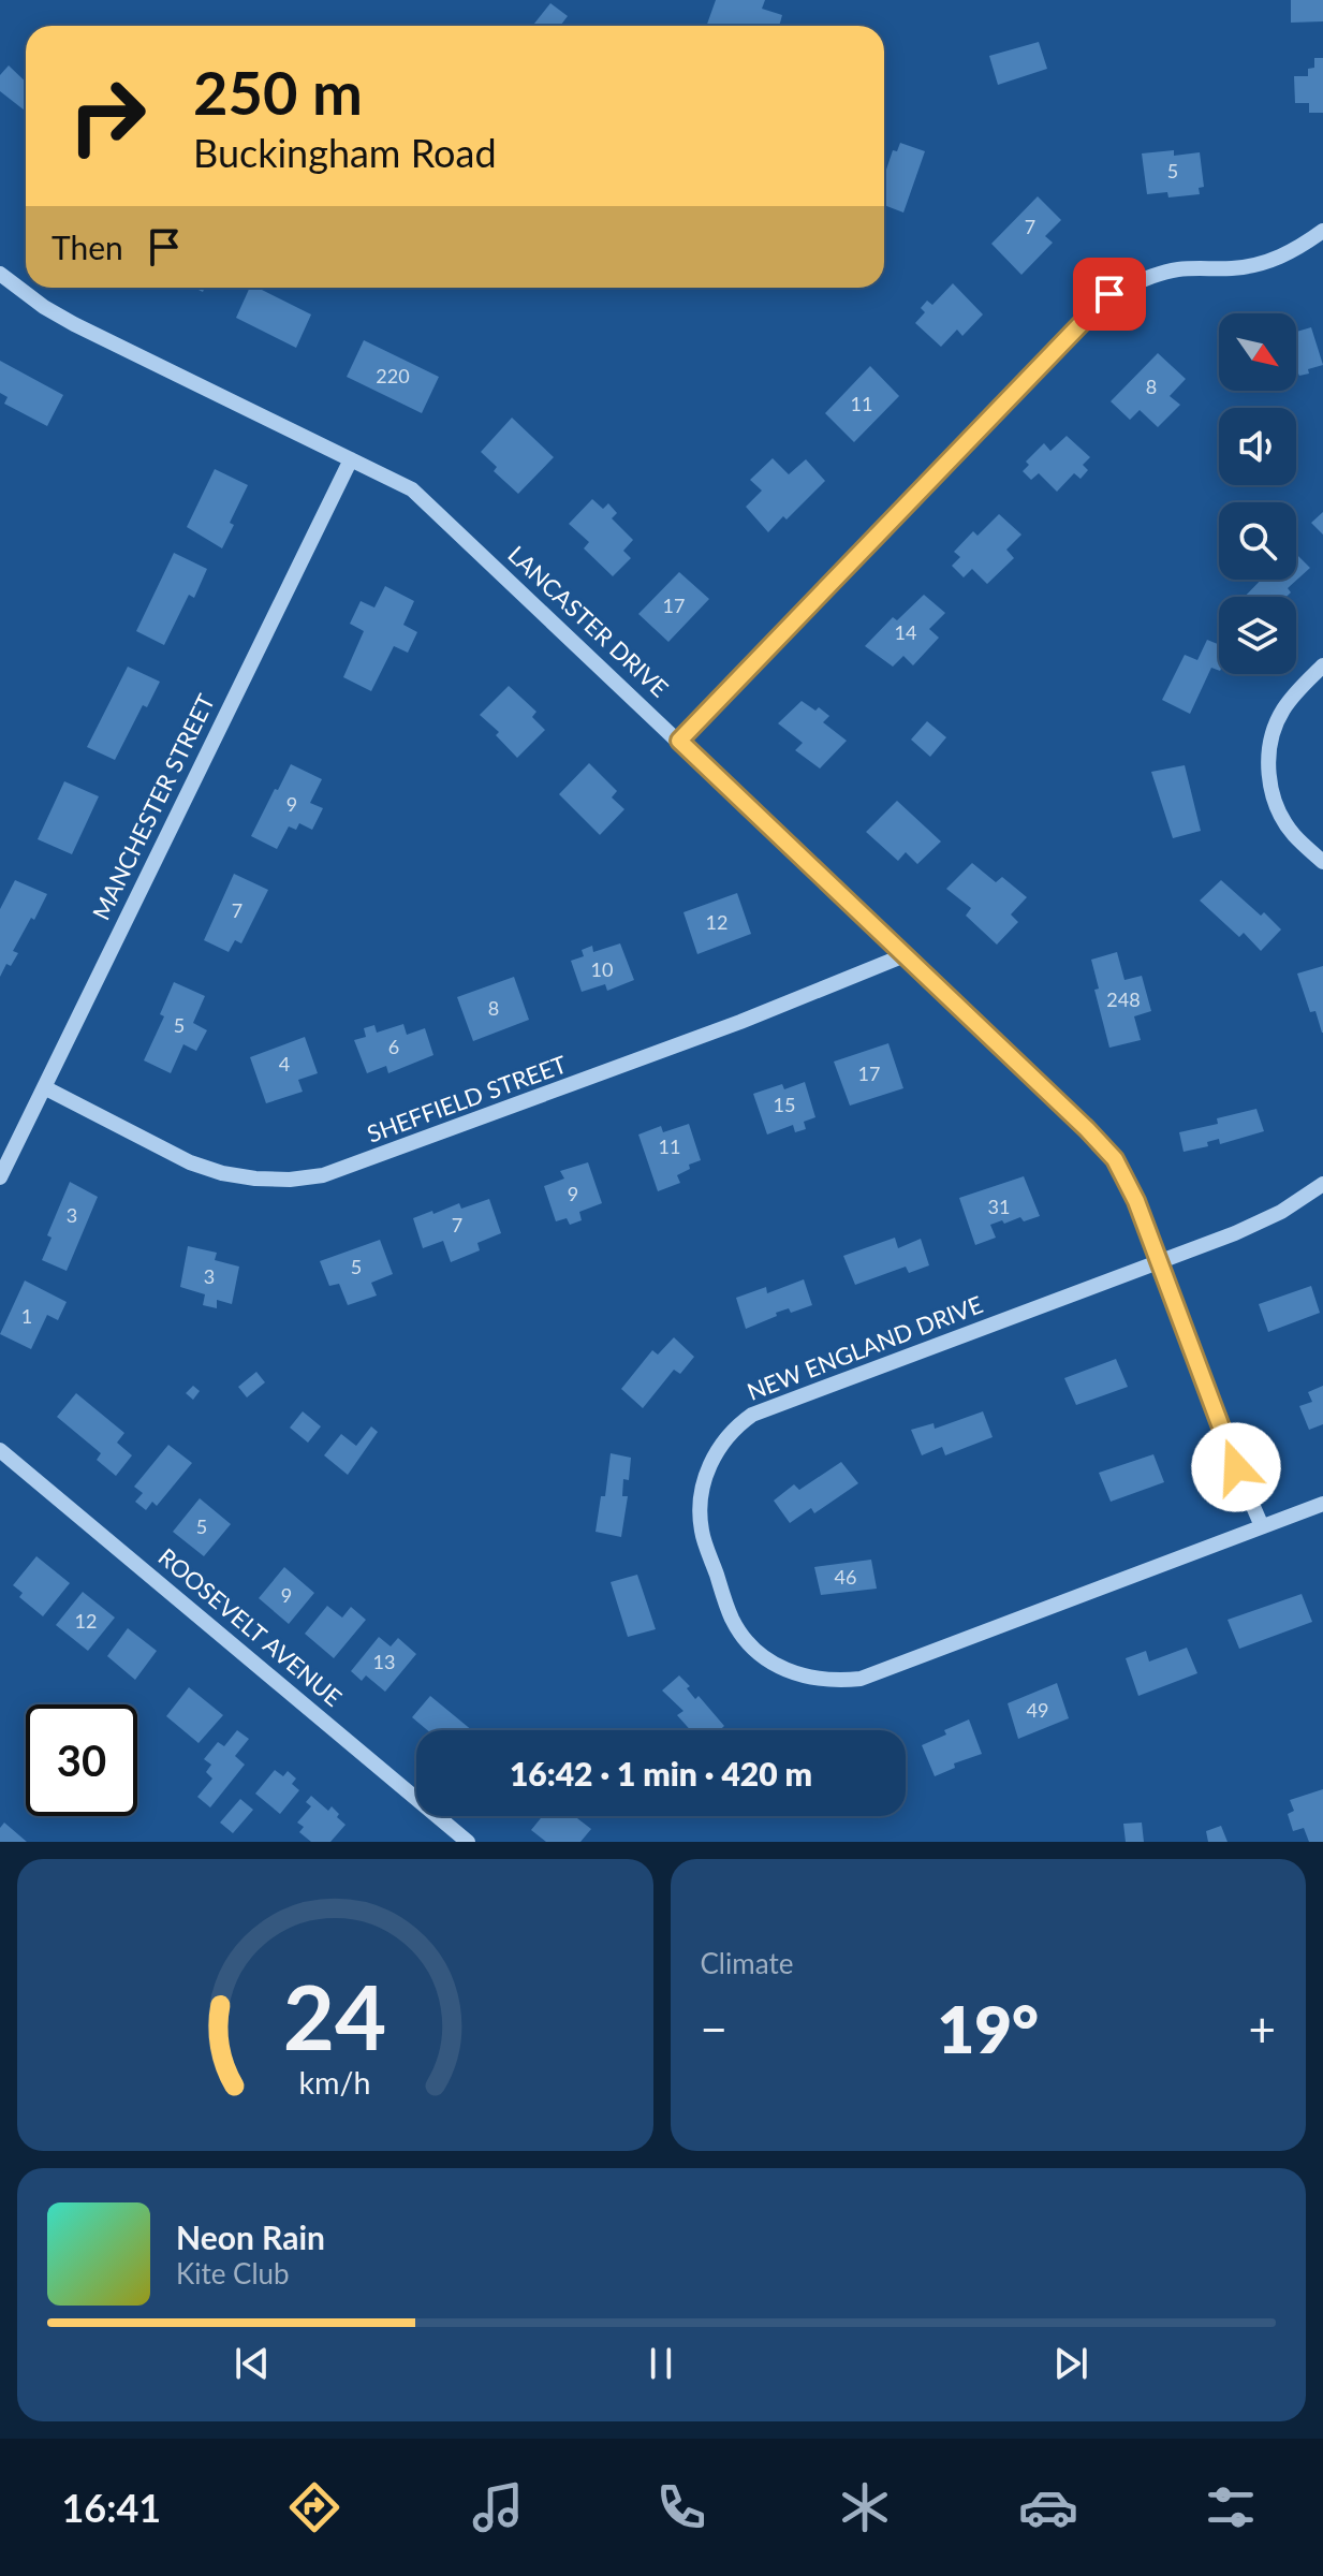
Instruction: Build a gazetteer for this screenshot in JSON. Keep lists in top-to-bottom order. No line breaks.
{"streets":{"street":["LANCASTER DRIVE","MANCHESTER STREET","SHEFFIELD STREET","NEW ENGLAND DRIVE","ROOSEVELT AVENUE"]},"crossings":[["LANCASTER DRIVE","MANCHESTER STREET"],["LANCASTER DRIVE","SHEFFIELD STREET"],["LANCASTER DRIVE","NEW ENGLAND DRIVE"],["MANCHESTER STREET","SHEFFIELD STREET"]],"house_numbers":["5","7","220","8","11","17","14","9","7","12","10","248","8","5","6","4","17","15","11","9","31","3","7","5","3","1","5","46","9","12","13","49"],"north":"bottom right","page":{"turn":["250 m","Buckingham Road"],"then":"Then","limit":"30","trip":"16:42 · 1 min · 420 m","tile":"Climate","heat":["−","19°","+"],"song":["Neon Rain","Kite Club"],"tabs":"16:41","gauge":["24","km/h"]}}
